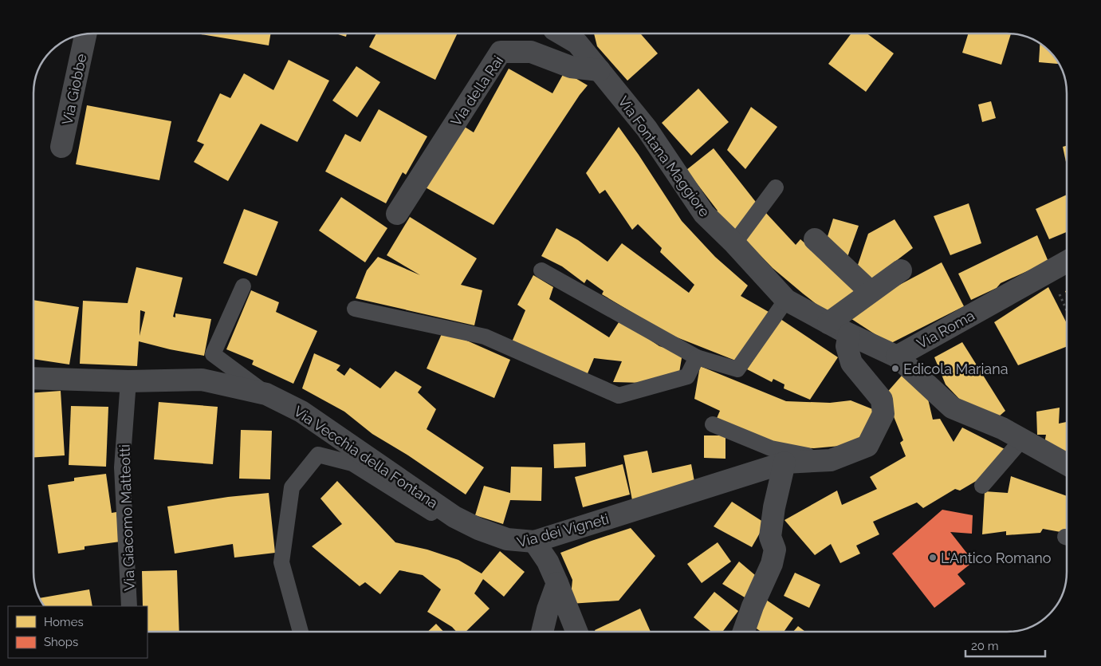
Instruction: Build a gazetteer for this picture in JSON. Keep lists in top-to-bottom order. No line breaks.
{"streets":{"street":["Via Giobbe","Via della Rai","Via Fontana Maggiore","Via Roma","Via Vecchia della Fontana","Via dei Vigneti"],"lane":["Via Giacomo Matteotti"]},"crossings":[["Via della Rai","Via Fontana Maggiore"],["Via Fontana Maggiore","Via Roma"],["Via Fontana Maggiore","Via dei Vigneti"],["Via Vecchia della Fontana","Via Giacomo Matteotti"],["Via Vecchia della Fontana","Via dei Vigneti"]],"places":["Edicola Mariana","L'Antico Romano"],"legend":["Homes","Shops"],"scale_bar":"20 m"}
